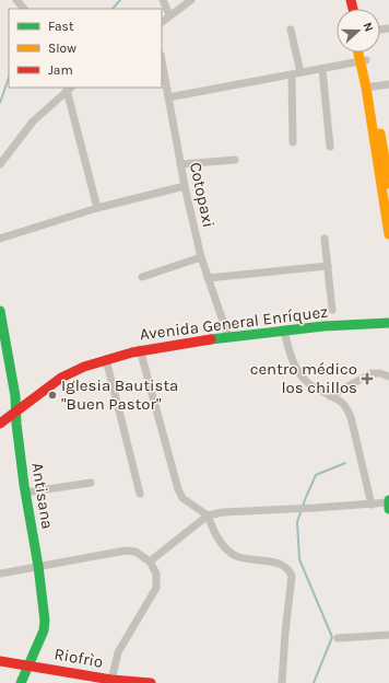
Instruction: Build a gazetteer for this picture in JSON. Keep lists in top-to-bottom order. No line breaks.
{"streets":{"street":["Cotopaxi","Avenida General Enríquez","Antisana","Riofrìo"]},"crossings":[["Cotopaxi","Avenida General Enríquez"],["Avenida General Enríquez","Antisana"],["Antisana","Riofrìo"]],"places":{"health":["centro médico los chillos"],"other":["Iglesia Bautista \"Buen Pastor\""]},"legend":["Fast","Slow","Jam"],"north":"right"}
